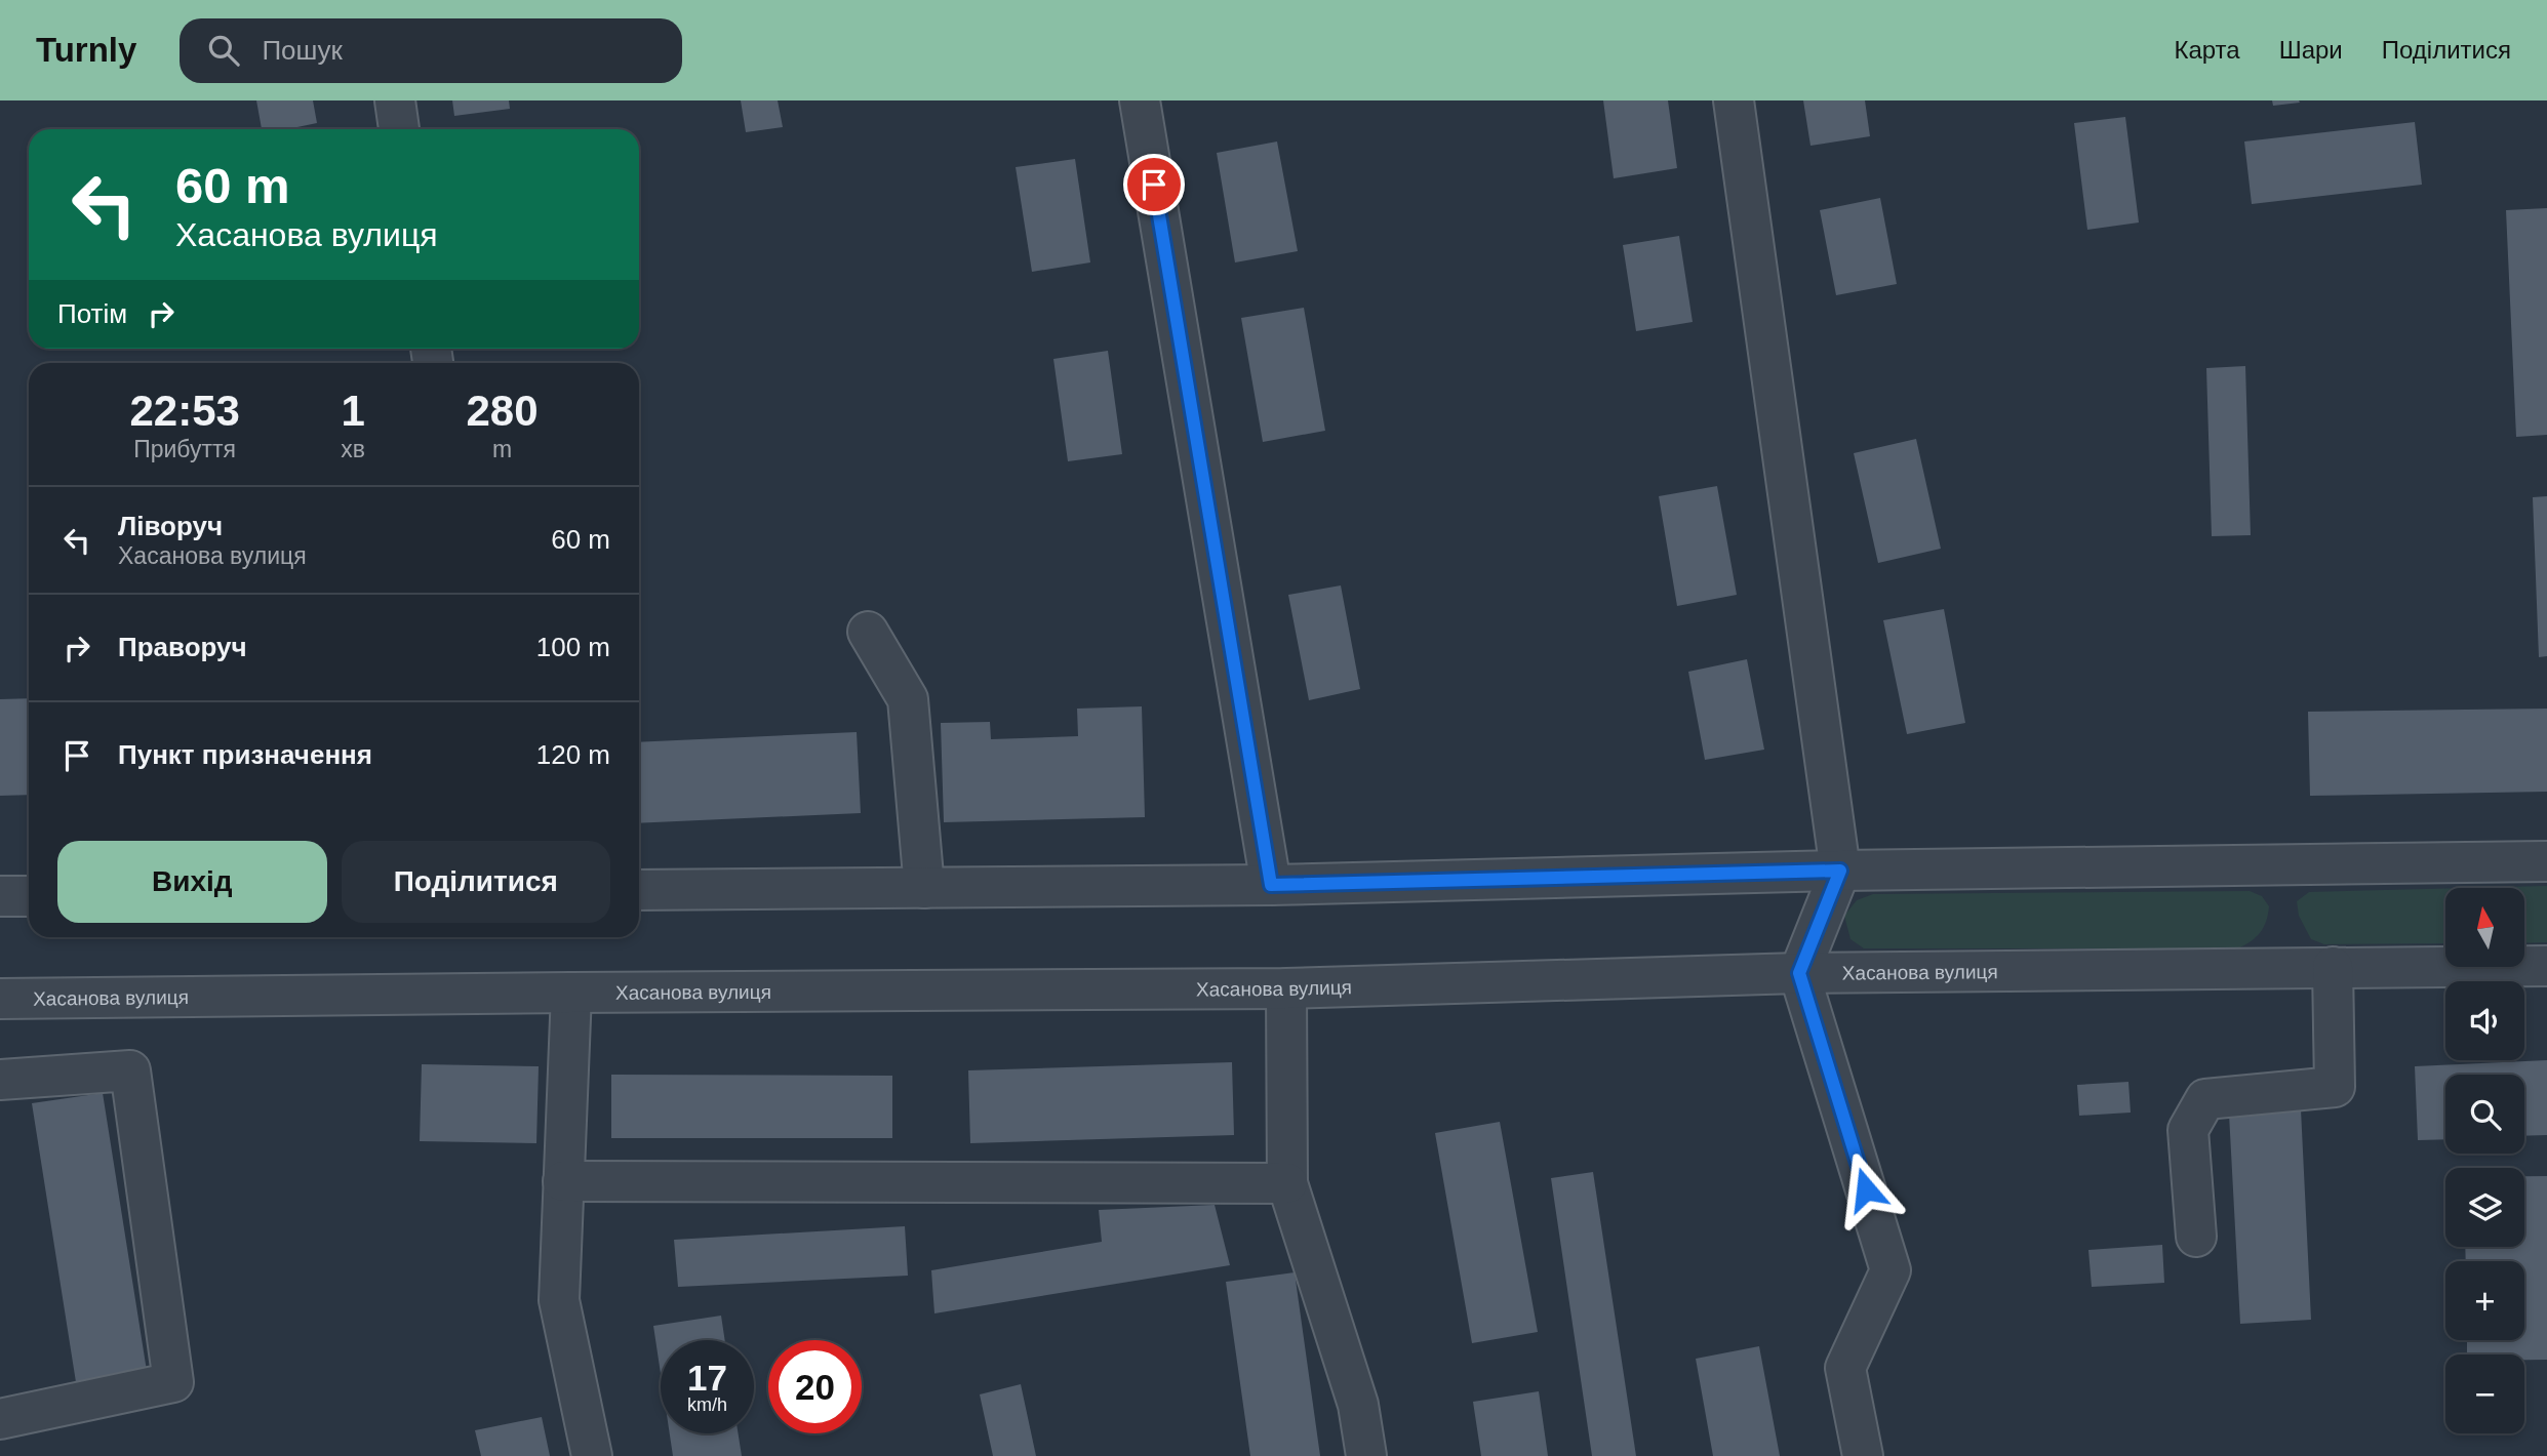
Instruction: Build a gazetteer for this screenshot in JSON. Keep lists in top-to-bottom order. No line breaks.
{"streets":{"street":["Хасанова вулиця"]},"north":"top","page":{"header":"Turnly","search":"Пошук","nav":["Карта","Шари","Поділитися"],"turn":["60 m","Хасанова вулиця"],"then":"Потім","eta":["22:53","Прибуття","1","хв","280","m"],"list":[{"name":"Ліворуч","note":"Хасанова вулиця","value":"60 m"},{"name":"Праворуч","value":"100 m"},{"name":"Пункт призначення","value":"120 m"}],"buttons":["Вихід","Поділитися"],"map_buttons":["+","−"],"speed":"17 km/h","limit":"20"}}
